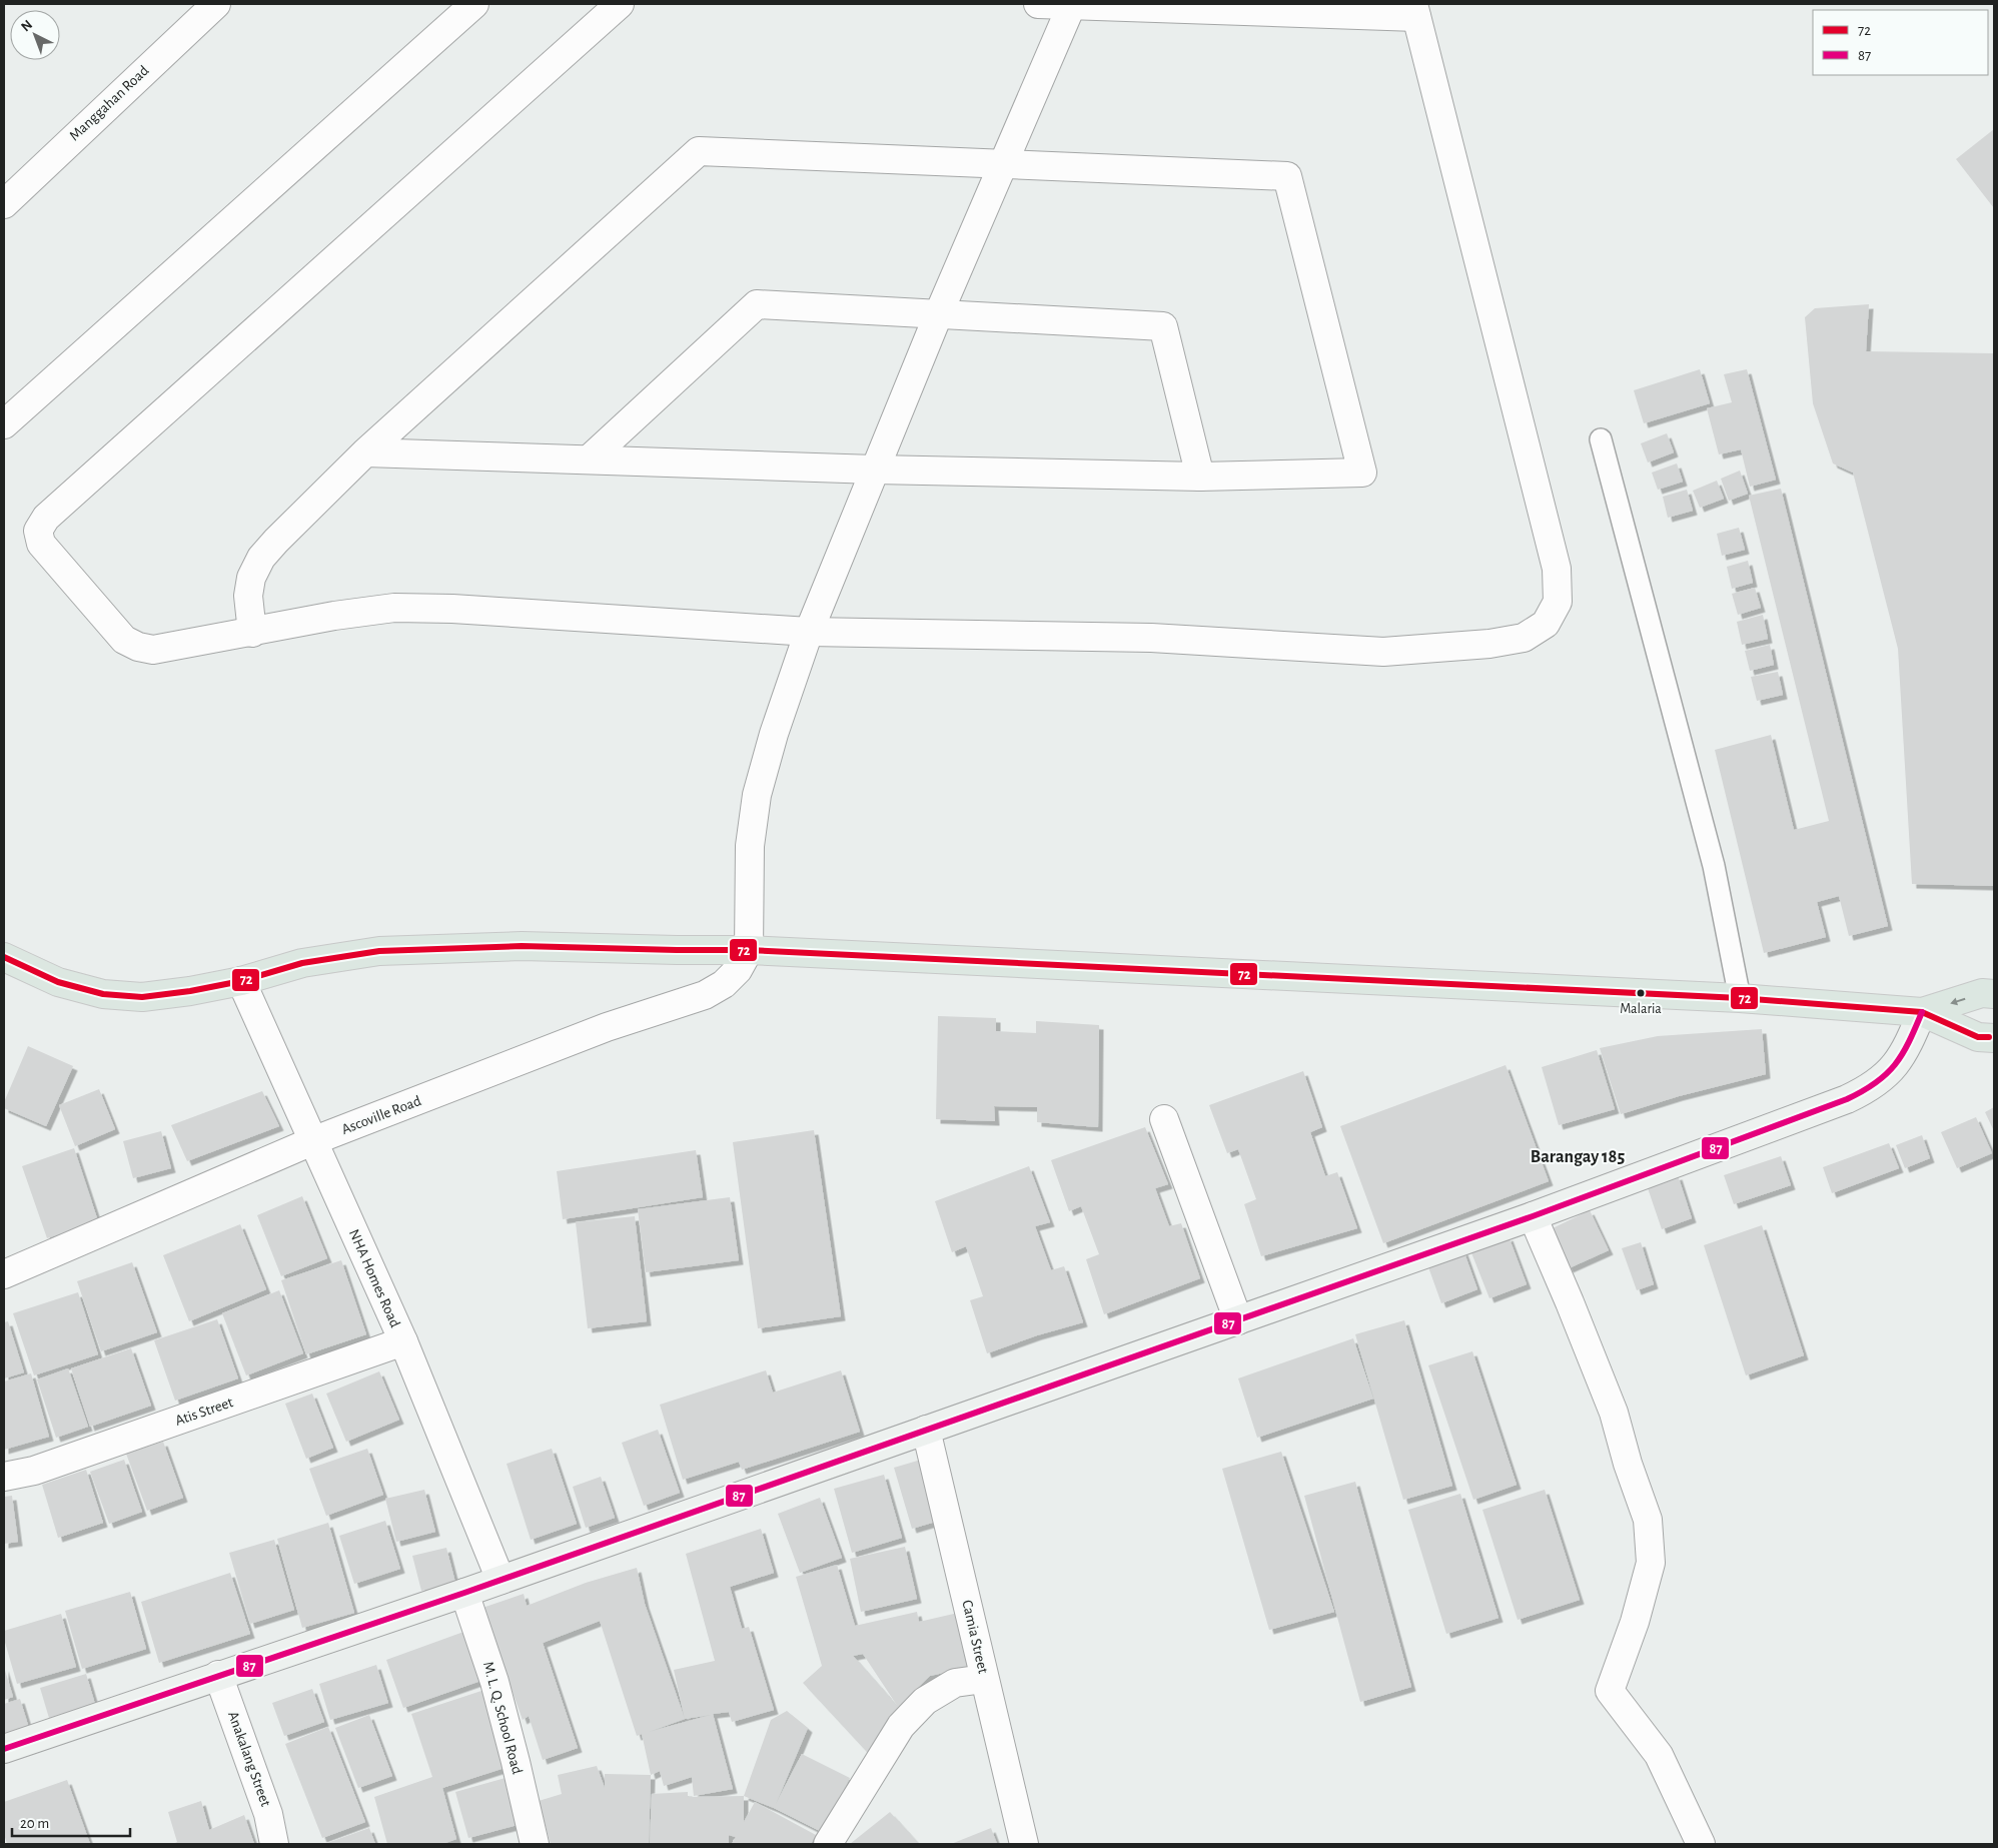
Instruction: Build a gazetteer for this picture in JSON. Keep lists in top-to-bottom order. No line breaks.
{"streets":{"street":["Manggahan Road","Ascoville Road","NHA Homes Road","Atis Street","Camia Street","M. L. Q. School Road","Anakalang Street"]},"crossings":[["Ascoville Road","NHA Homes Road"],["NHA Homes Road","Atis Street"]],"districts":["Barangay 185"],"places":["Malaria"],"lines":["transit line 72","transit line 87"],"legend":["72","87"],"scale_bar":"20 m","north":"top left"}
